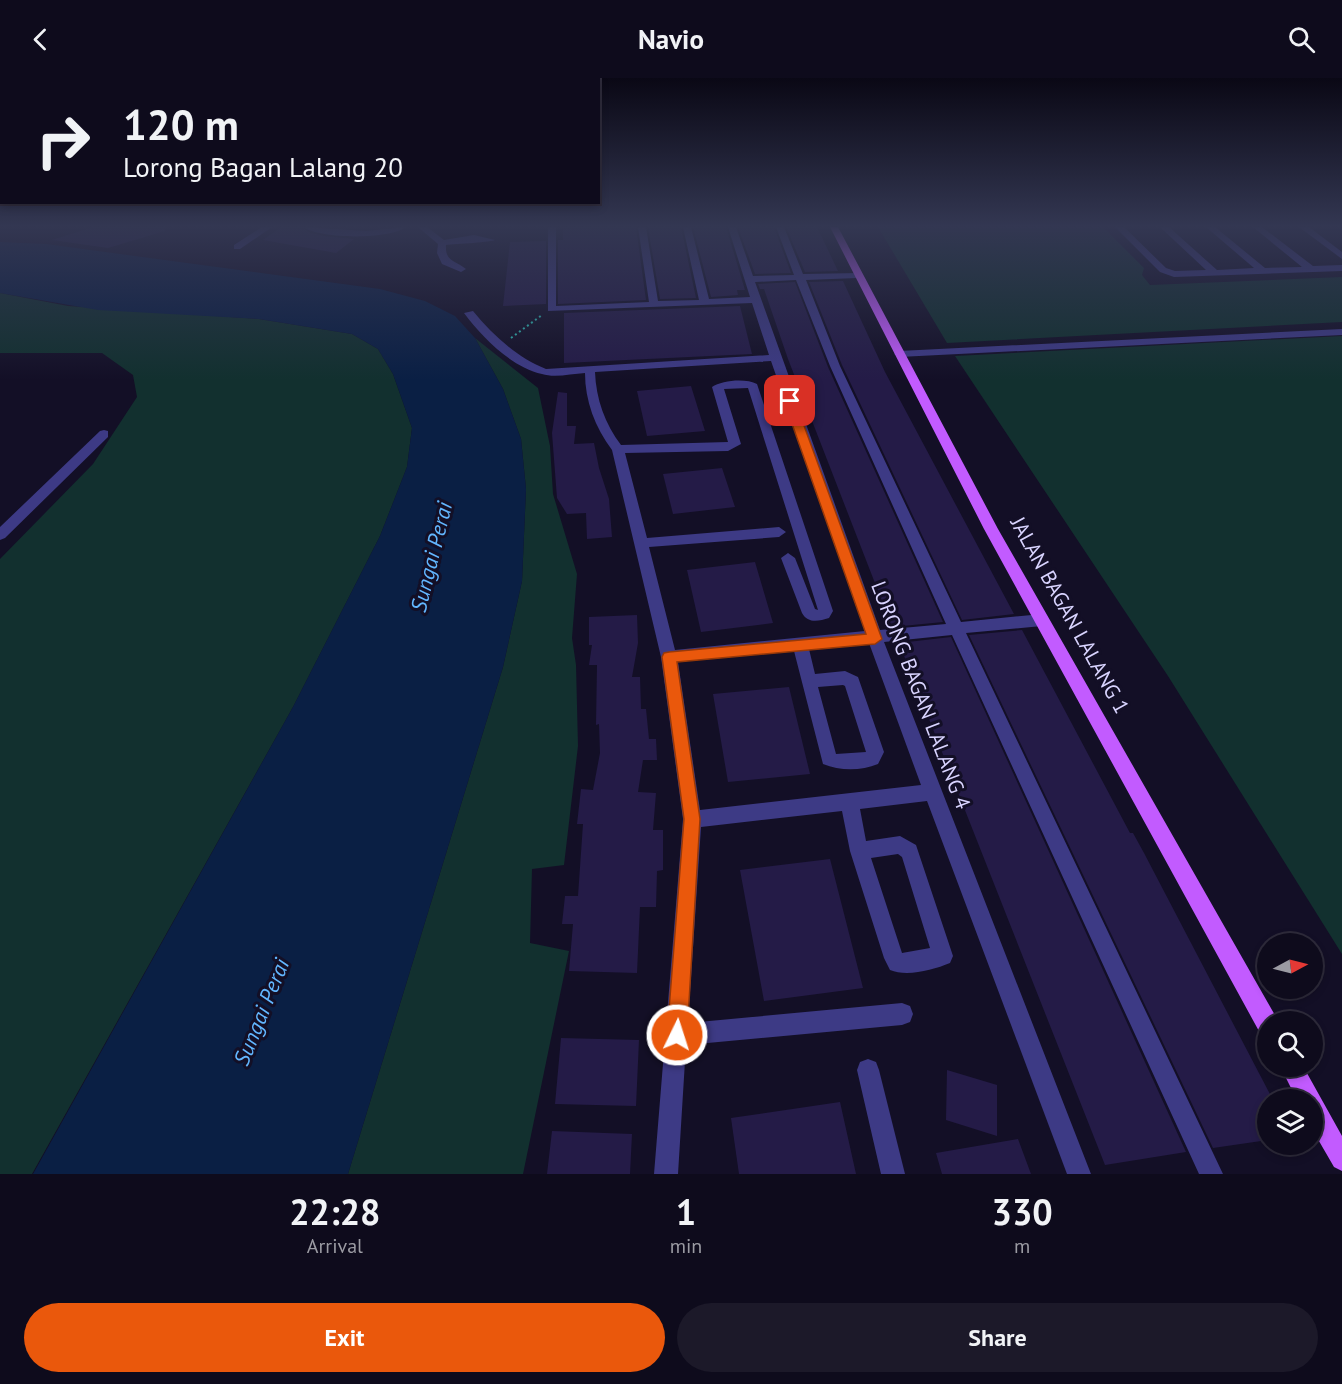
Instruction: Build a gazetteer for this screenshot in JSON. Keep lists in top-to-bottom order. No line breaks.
{"streets":{"main road":["JALAN BAGAN LALANG 1"],"street":["LORONG BAGAN LALANG 4"]},"water":["Sungai Perai"],"north":"right","page":{"header":"Navio","turn":["120 m","Lorong Bagan Lalang 20"],"eta":["22:28","Arrival","1","min","330","m"],"buttons":["Exit","Share"]}}
